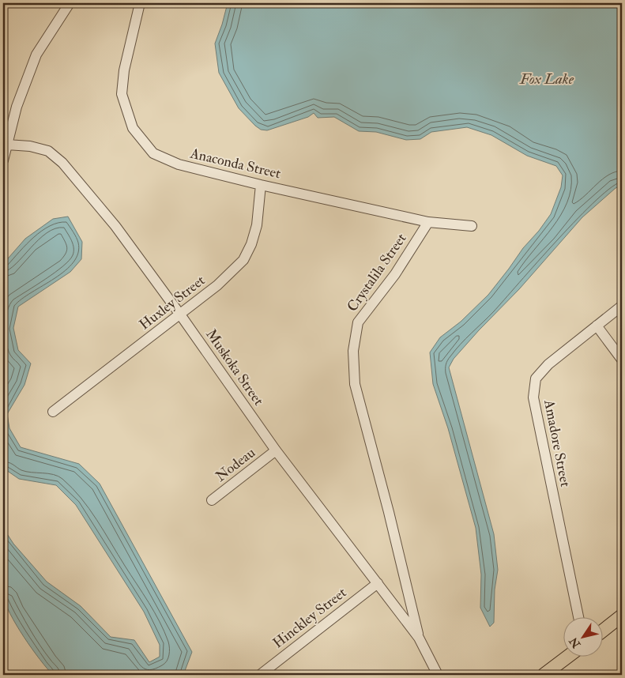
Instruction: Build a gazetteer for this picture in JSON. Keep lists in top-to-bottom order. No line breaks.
{"streets":{"street":["Anaconda Street","Crystalila Street","Huxley Street","Muskoka Street","Amadore Street","Nodeau","Hinckley Street"]},"crossings":[["Anaconda Street","Crystalila Street"],["Anaconda Street","Huxley Street"],["Crystalila Street","Muskoka Street"],["Huxley Street","Muskoka Street"],["Muskoka Street","Nodeau"],["Muskoka Street","Hinckley Street"]],"water":["Fox Lake"],"north":"bottom left"}
